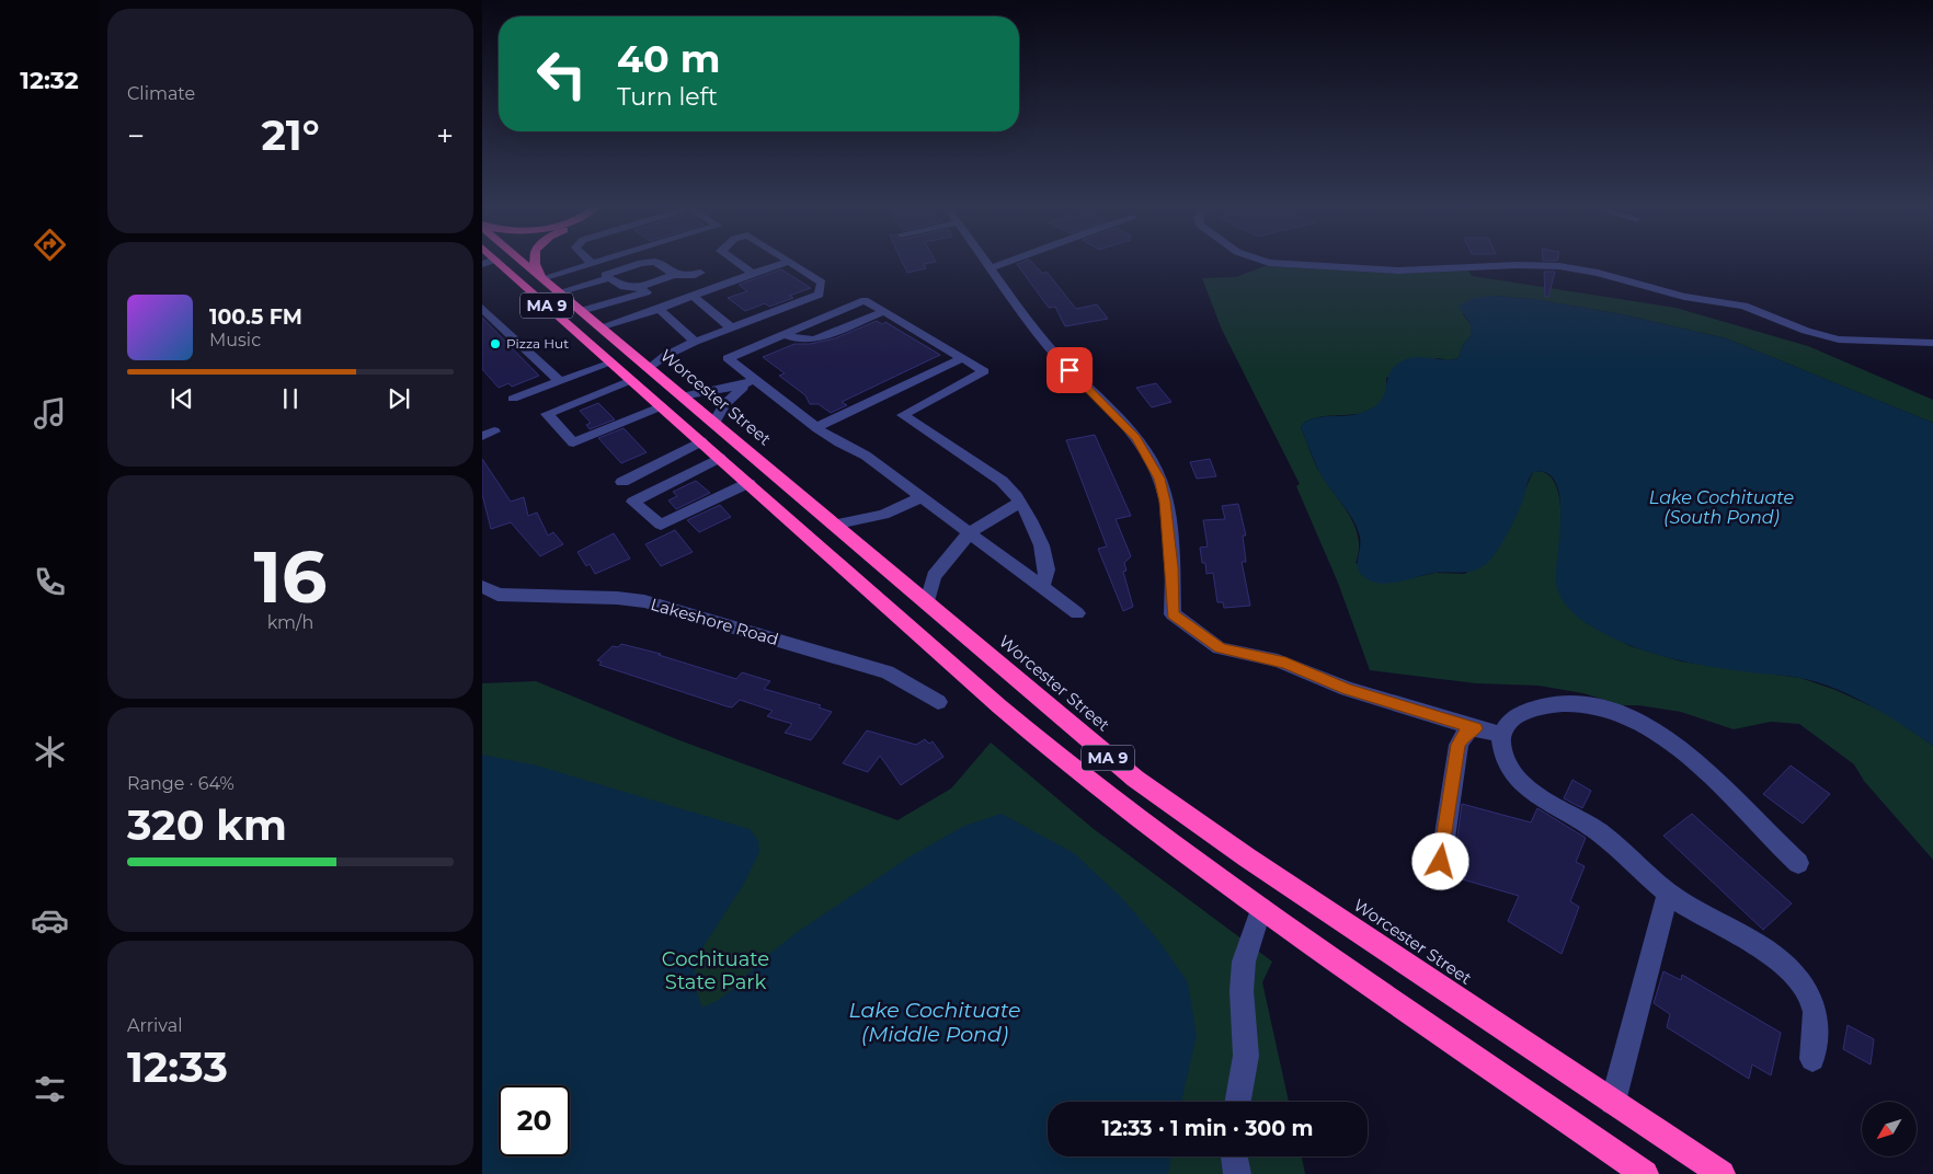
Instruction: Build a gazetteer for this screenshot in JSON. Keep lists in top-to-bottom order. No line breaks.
{"streets":{"highway":["MA 9","Worcester Street"],"street":["Lakeshore Road"]},"water":["Lake Cochituate (South Pond)","Lake Cochituate (Middle Pond)"],"parks":["Cochituate State Park"],"places":["Pizza Hut"],"north":"bottom left","page":{"tabs":"12:32","tile":["Climate",["16","km/h"],["Range · 64%","320 km"],["Arrival","12:33"]],"turn":["40 m","Turn left"],"heat":["−","21°","+"],"song":["100.5 FM","Music"],"limit":"20","trip":"12:33 · 1 min · 300 m"}}
